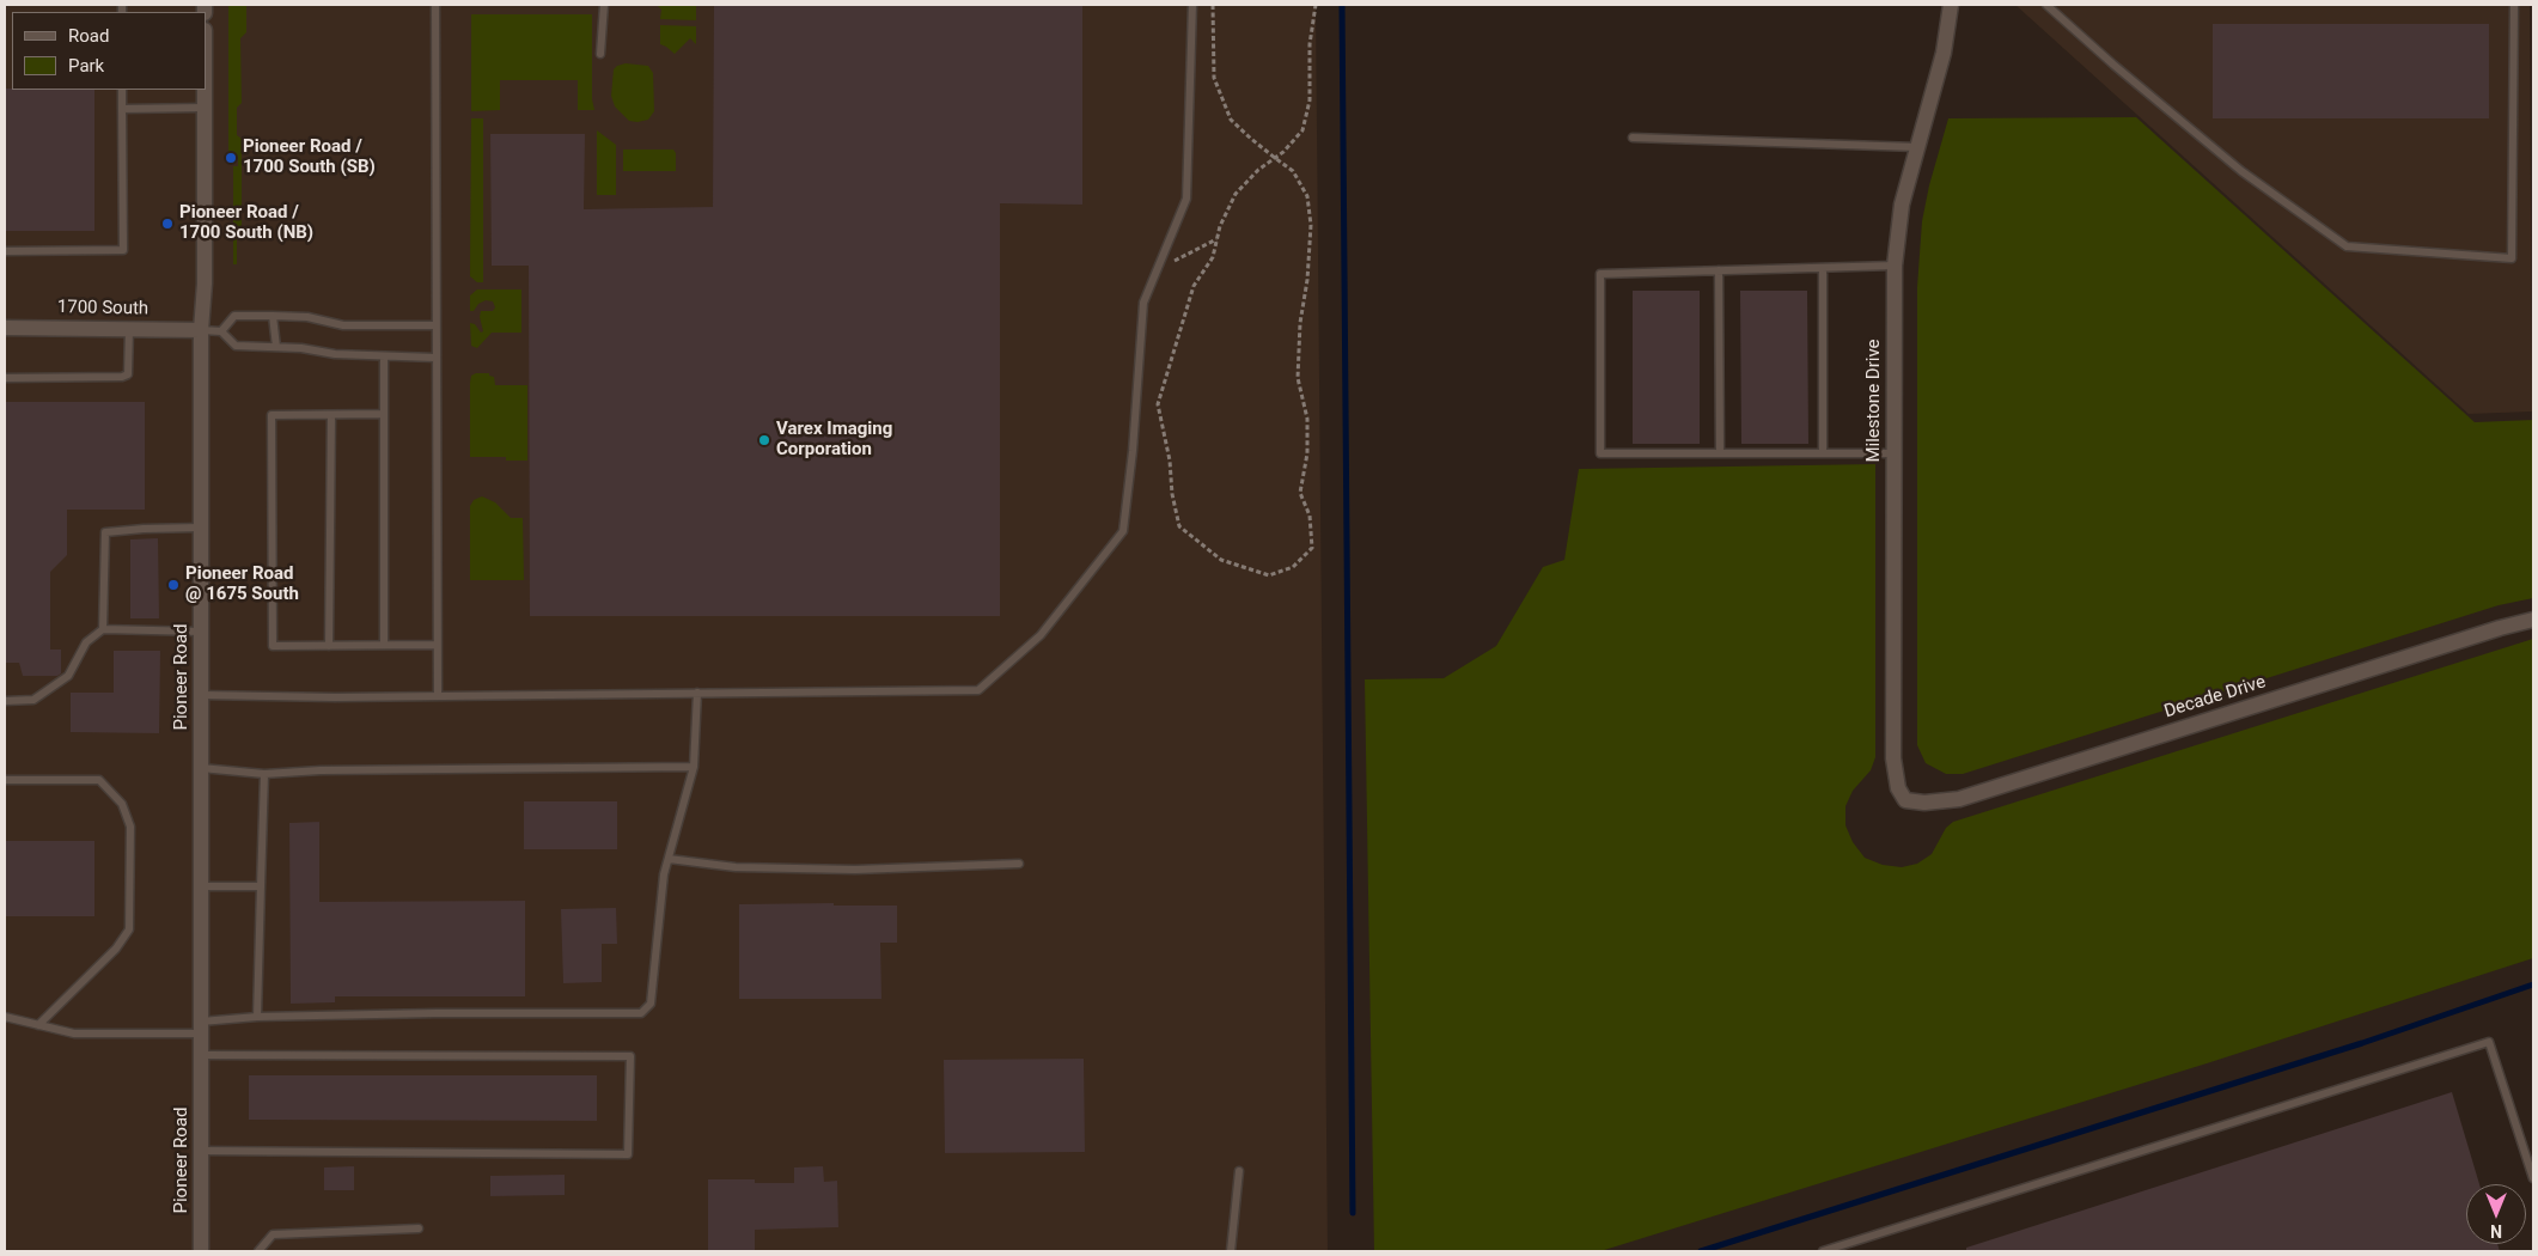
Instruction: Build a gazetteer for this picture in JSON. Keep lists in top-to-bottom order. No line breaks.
{"streets":{"street":["1700 South","Milestone Drive","Pioneer Road","Decade Drive"]},"crossings":[["1700 South","Pioneer Road"],["Milestone Drive","Decade Drive"]],"places":["Pioneer Road / 1700 South (SB)","Pioneer Road / 1700 South (NB)","Varex Imaging Corporation","Pioneer Road @ 1675 South"],"legend":["Road","Park"],"north":"bottom"}
